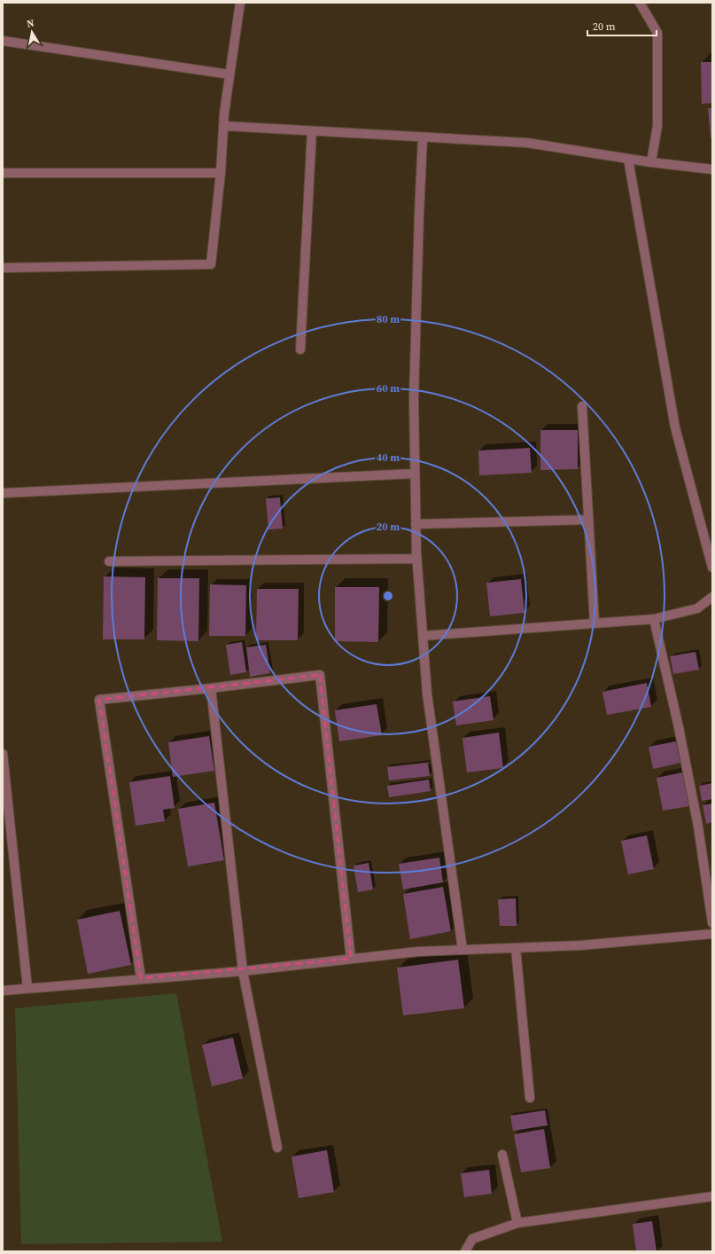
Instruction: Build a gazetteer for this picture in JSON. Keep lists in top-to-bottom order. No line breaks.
{"scale_bar":"20 m","north":"top","rings":["80 m","60 m","40 m","20 m"]}
